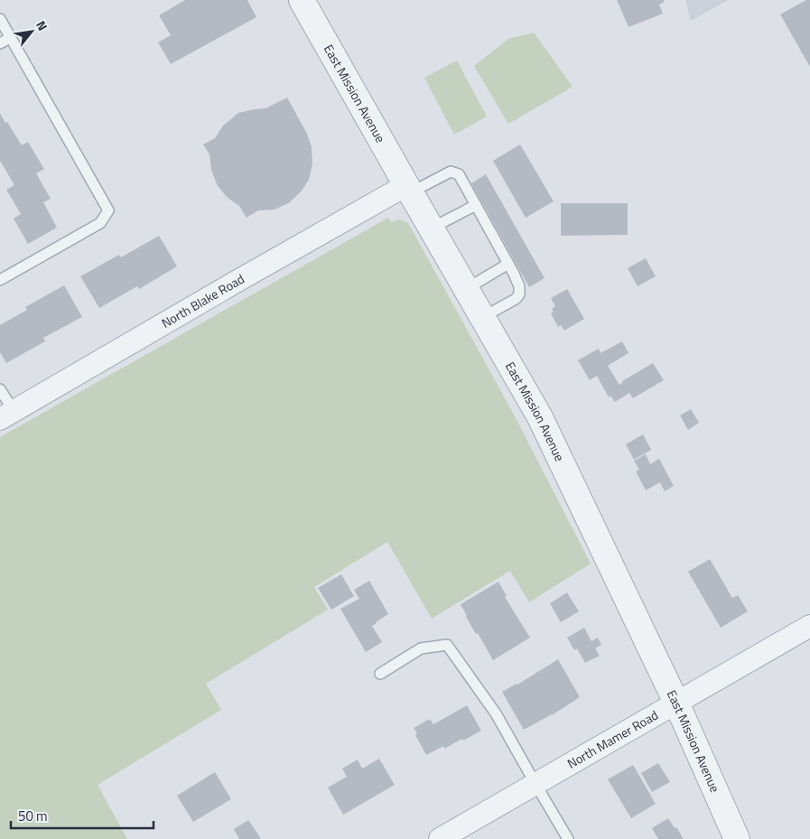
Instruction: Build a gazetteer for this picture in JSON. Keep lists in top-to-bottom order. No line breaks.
{"streets":{"street":["East Mission Avenue","North Blake Road","North Mamer Road"]},"crossings":[["East Mission Avenue","North Blake Road"],["East Mission Avenue","North Mamer Road"]],"scale_bar":"50 m","north":"top right"}
